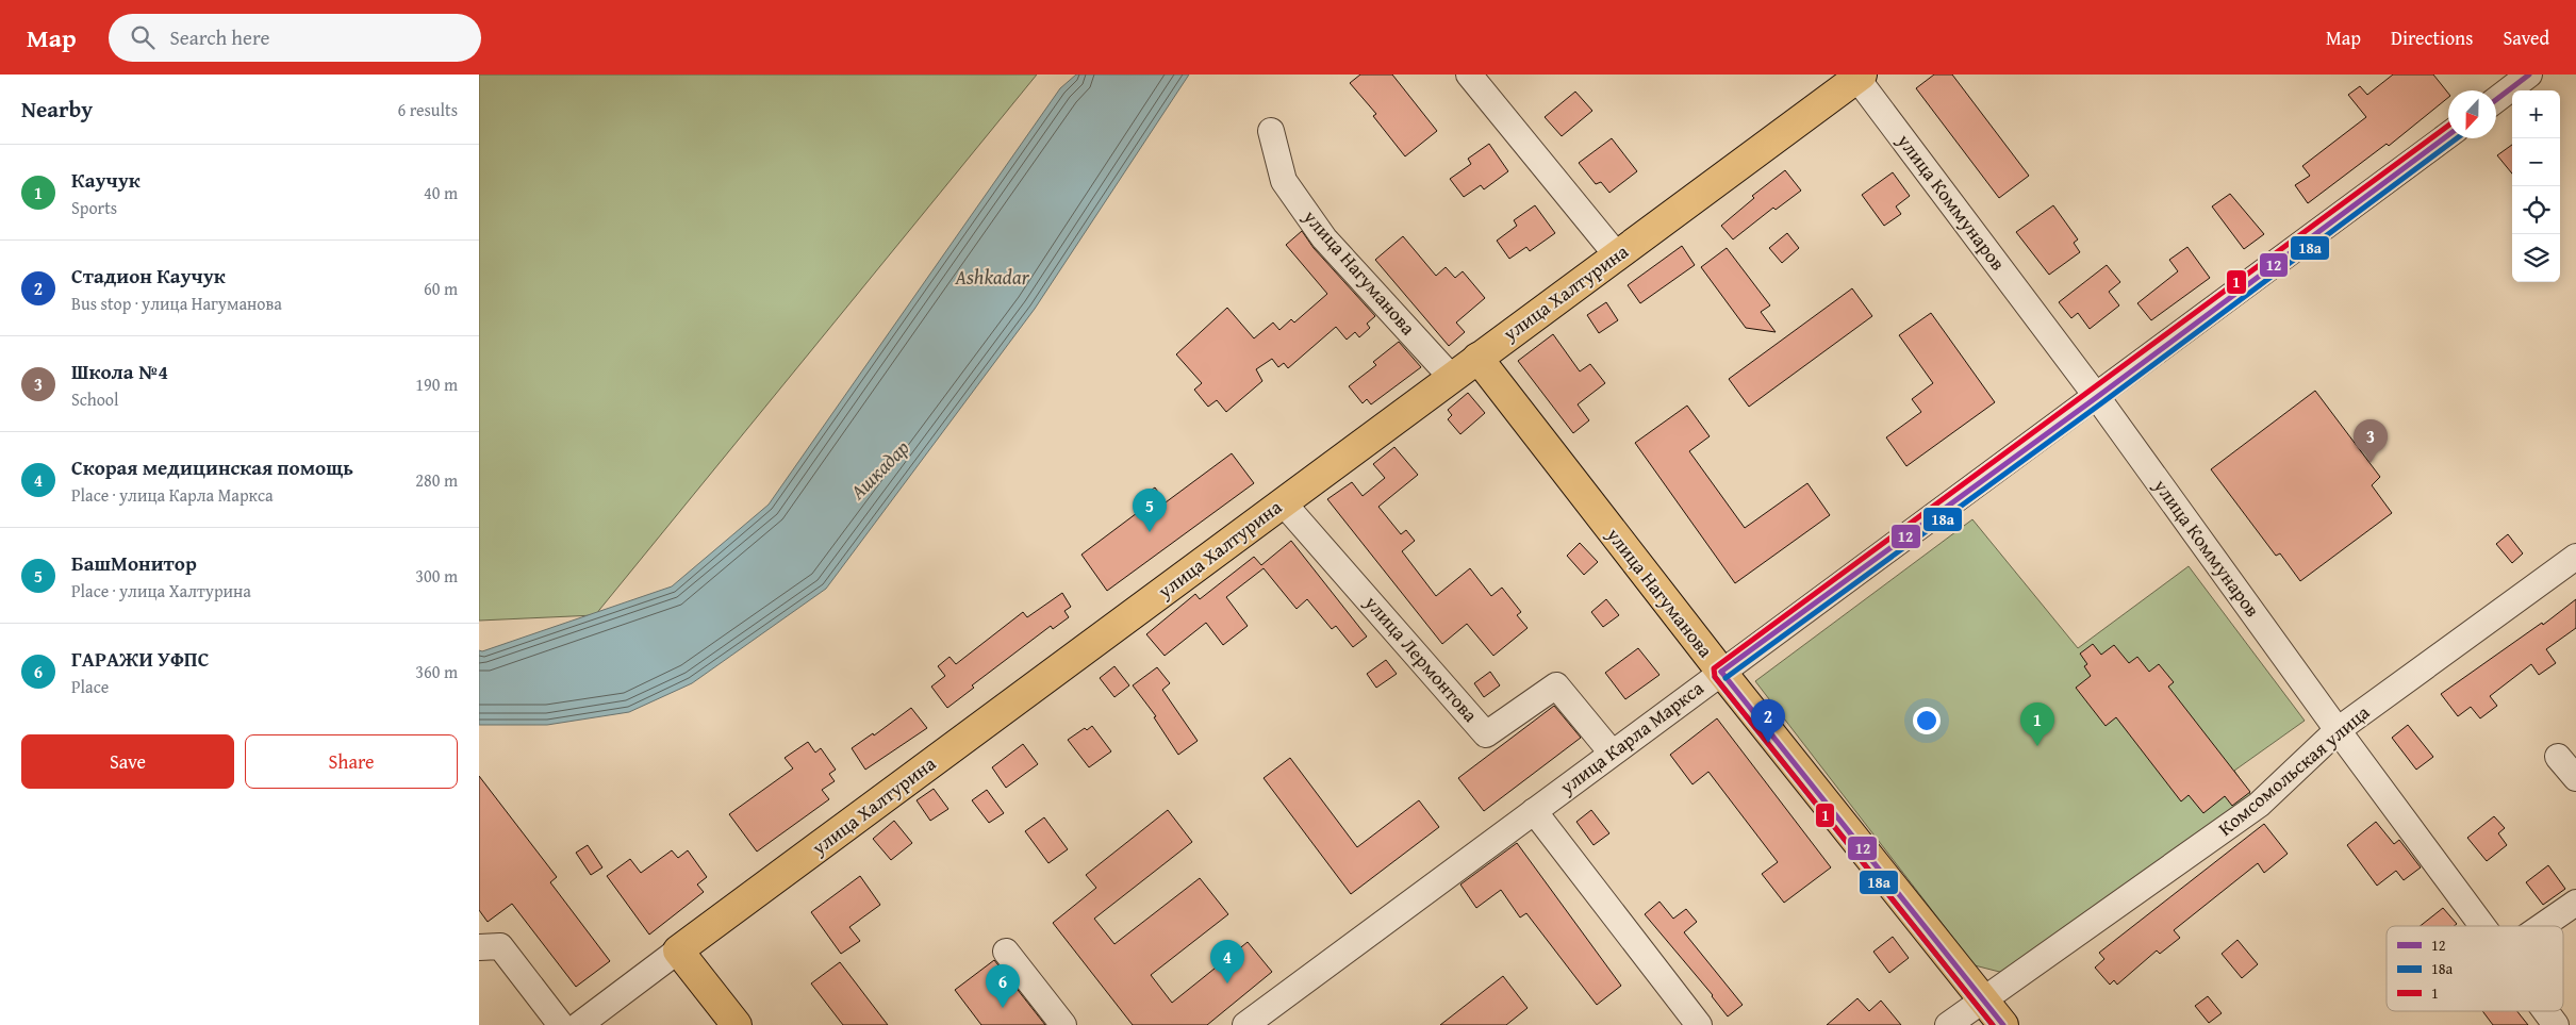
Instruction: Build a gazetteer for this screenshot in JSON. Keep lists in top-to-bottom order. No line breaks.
{"streets":{"main road":["улица Нагуманова","улица Халтурина"],"street":["улица Коммунаров","улица Лермонтова","улица Карла Маркса","Комсомольская улица"]},"crossings":[["улица Коммунаров","улица Халтурина"],["улица Коммунаров","улица Карла Маркса"],["улица Коммунаров","Комсомольская улица"],["улица Нагуманова","улица Халтурина"],["улица Нагуманова","улица Карла Маркса"],["улица Нагуманова","Комсомольская улица"],["улица Халтурина","улица Лермонтова"],["улица Лермонтова","улица Карла Маркса"]],"water":["Ashkadar","Ашкадар"],"lines":["transit line 12","transit line 1","transit line 18а"],"legend":["12","18а","1"],"north":"bottom","page":{"header":"Map","search":"Search here","nav":["Map","Directions","Saved"],"heading":["Nearby","6 results"],"map_buttons":["+","−"],"list":[{"mark":"1","name":"Каучук","note":"Sports","value":"40 m"},{"mark":"2","name":"Стадион Каучук","note":"Bus stop · улица Нагуманова","value":"60 m"},{"mark":"3","name":"Школа №4","note":"School","value":"190 m"},{"mark":"4","name":"Скорая медицинская помощь","note":"Place · улица Карла Маркса","value":"280 m"},{"mark":"5","name":"БашМонитор","note":"Place · улица Халтурина","value":"300 m"},{"mark":"6","name":"ГАРАЖИ УФПС","note":"Place","value":"360 m"}],"pins":["3","5","2","1","4","6"],"buttons":["Save","Share"]}}
